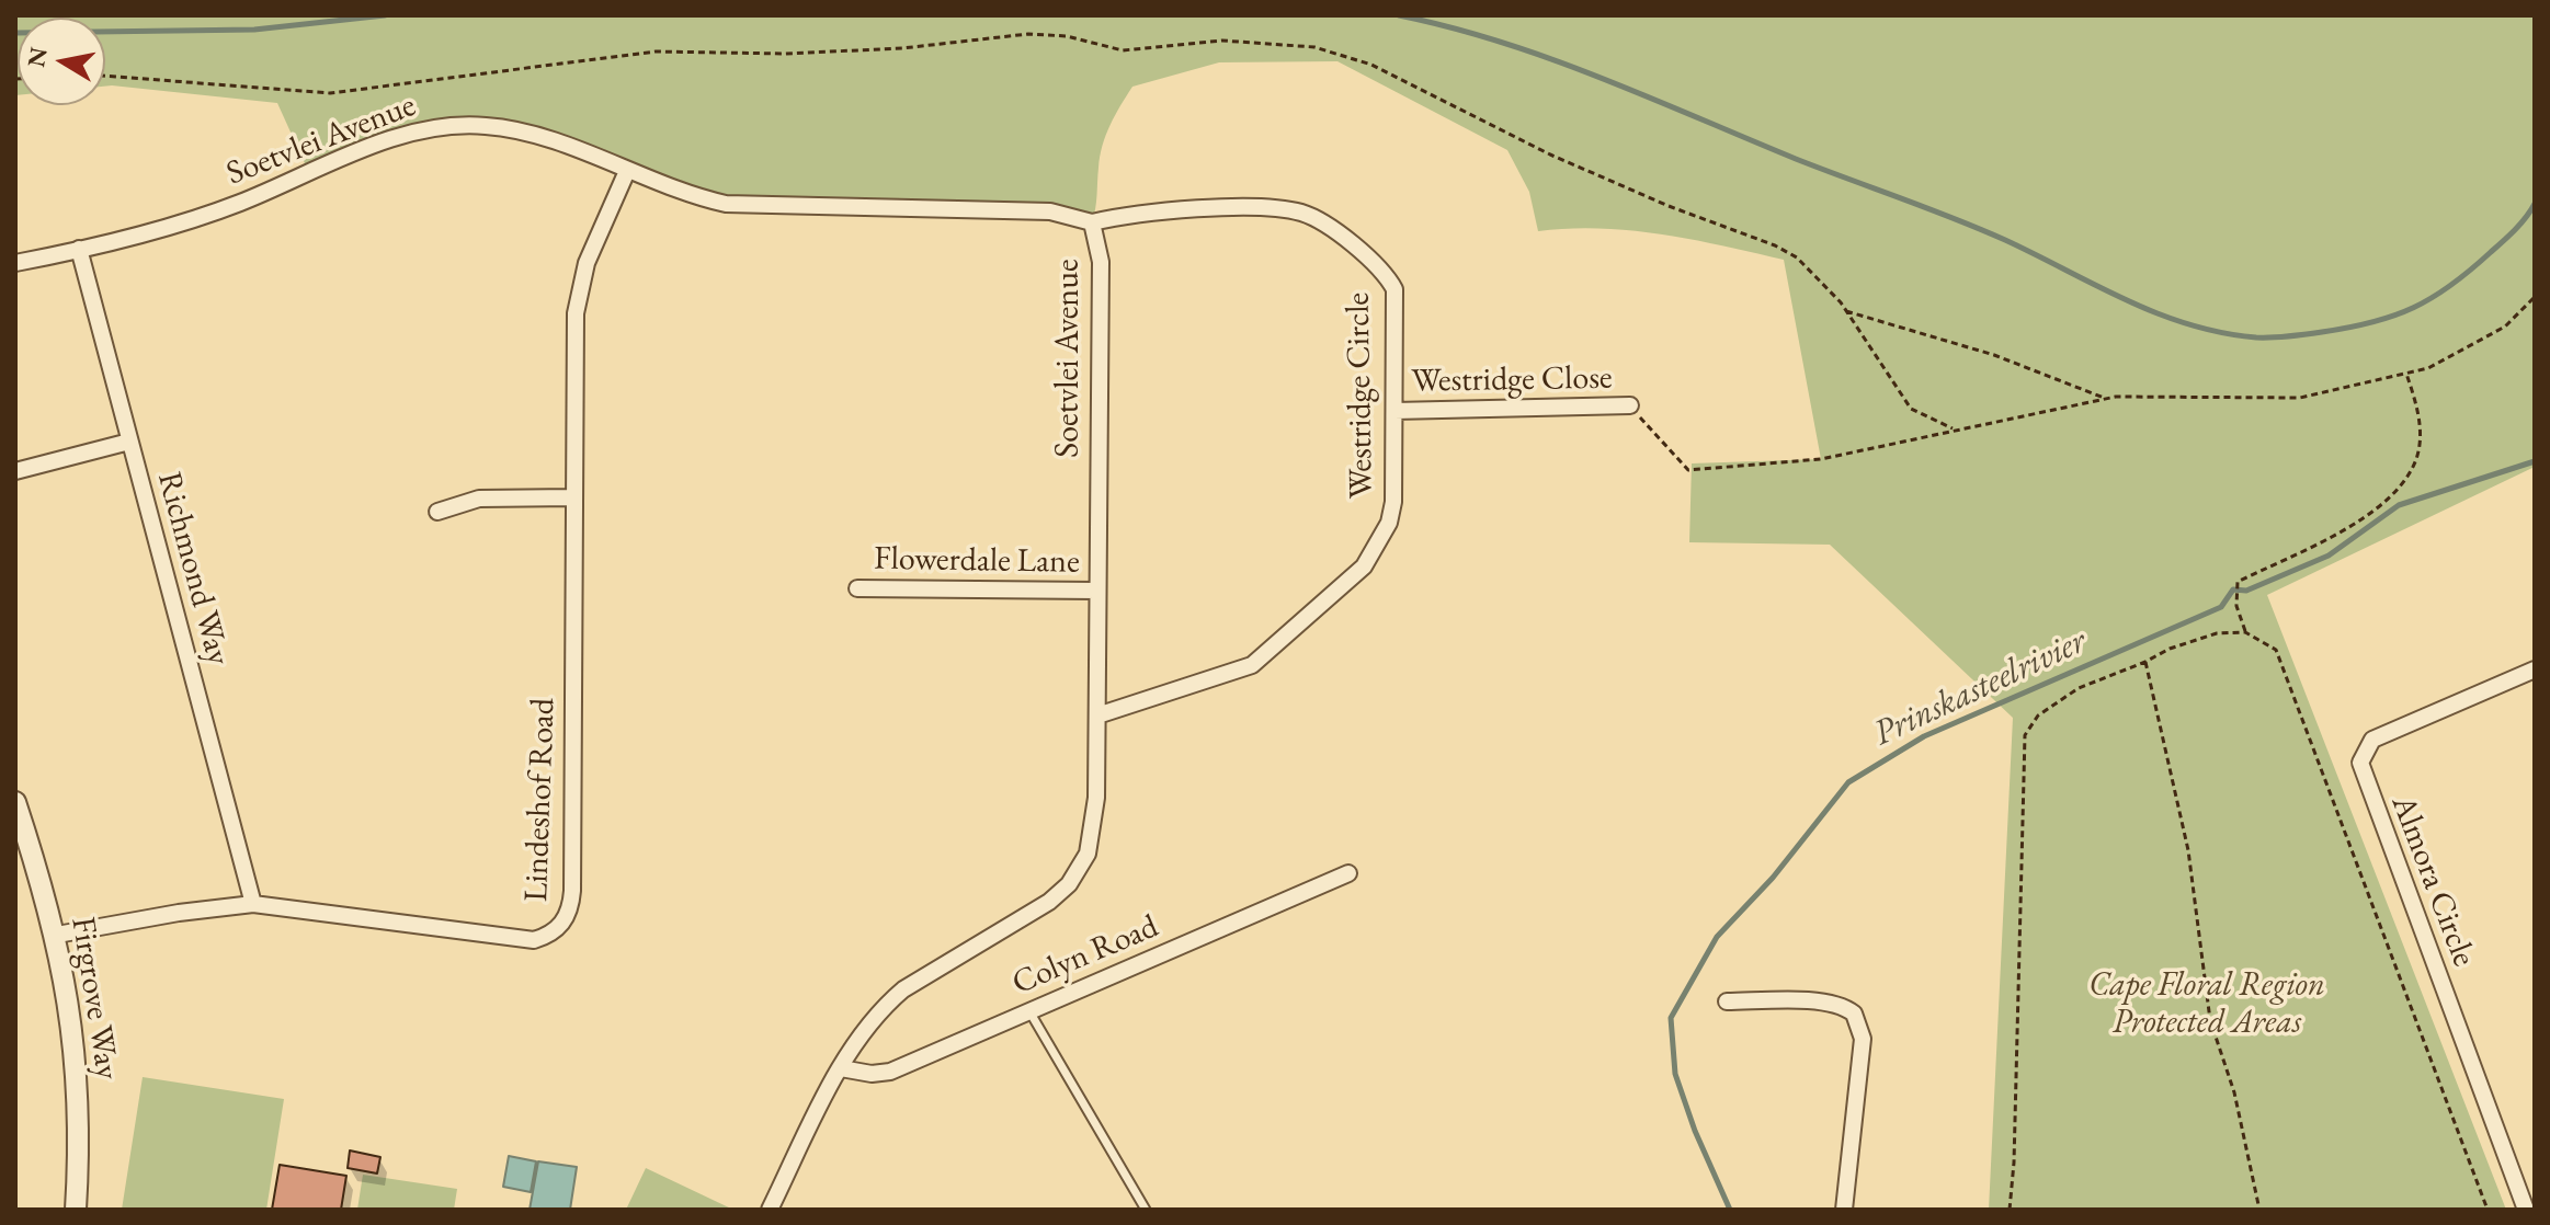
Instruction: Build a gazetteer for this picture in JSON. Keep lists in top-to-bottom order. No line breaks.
{"streets":{"street":["Soetvlei Avenue","Westridge Close","Westridge Circle","Flowerdale Lane","Richmond Way","Lindeshof Road","Almora Circle","Colyn Road","Firgrove Way"]},"crossings":[["Soetvlei Avenue","Westridge Circle"],["Soetvlei Avenue","Flowerdale Lane"],["Soetvlei Avenue","Richmond Way"],["Soetvlei Avenue","Lindeshof Road"],["Soetvlei Avenue","Colyn Road"],["Westridge Close","Westridge Circle"],["Richmond Way","Lindeshof Road"],["Lindeshof Road","Firgrove Way"]],"water":["Prinskasteelrivier"],"parks":["Cape Floral Region Protected Areas"],"north":"left"}
